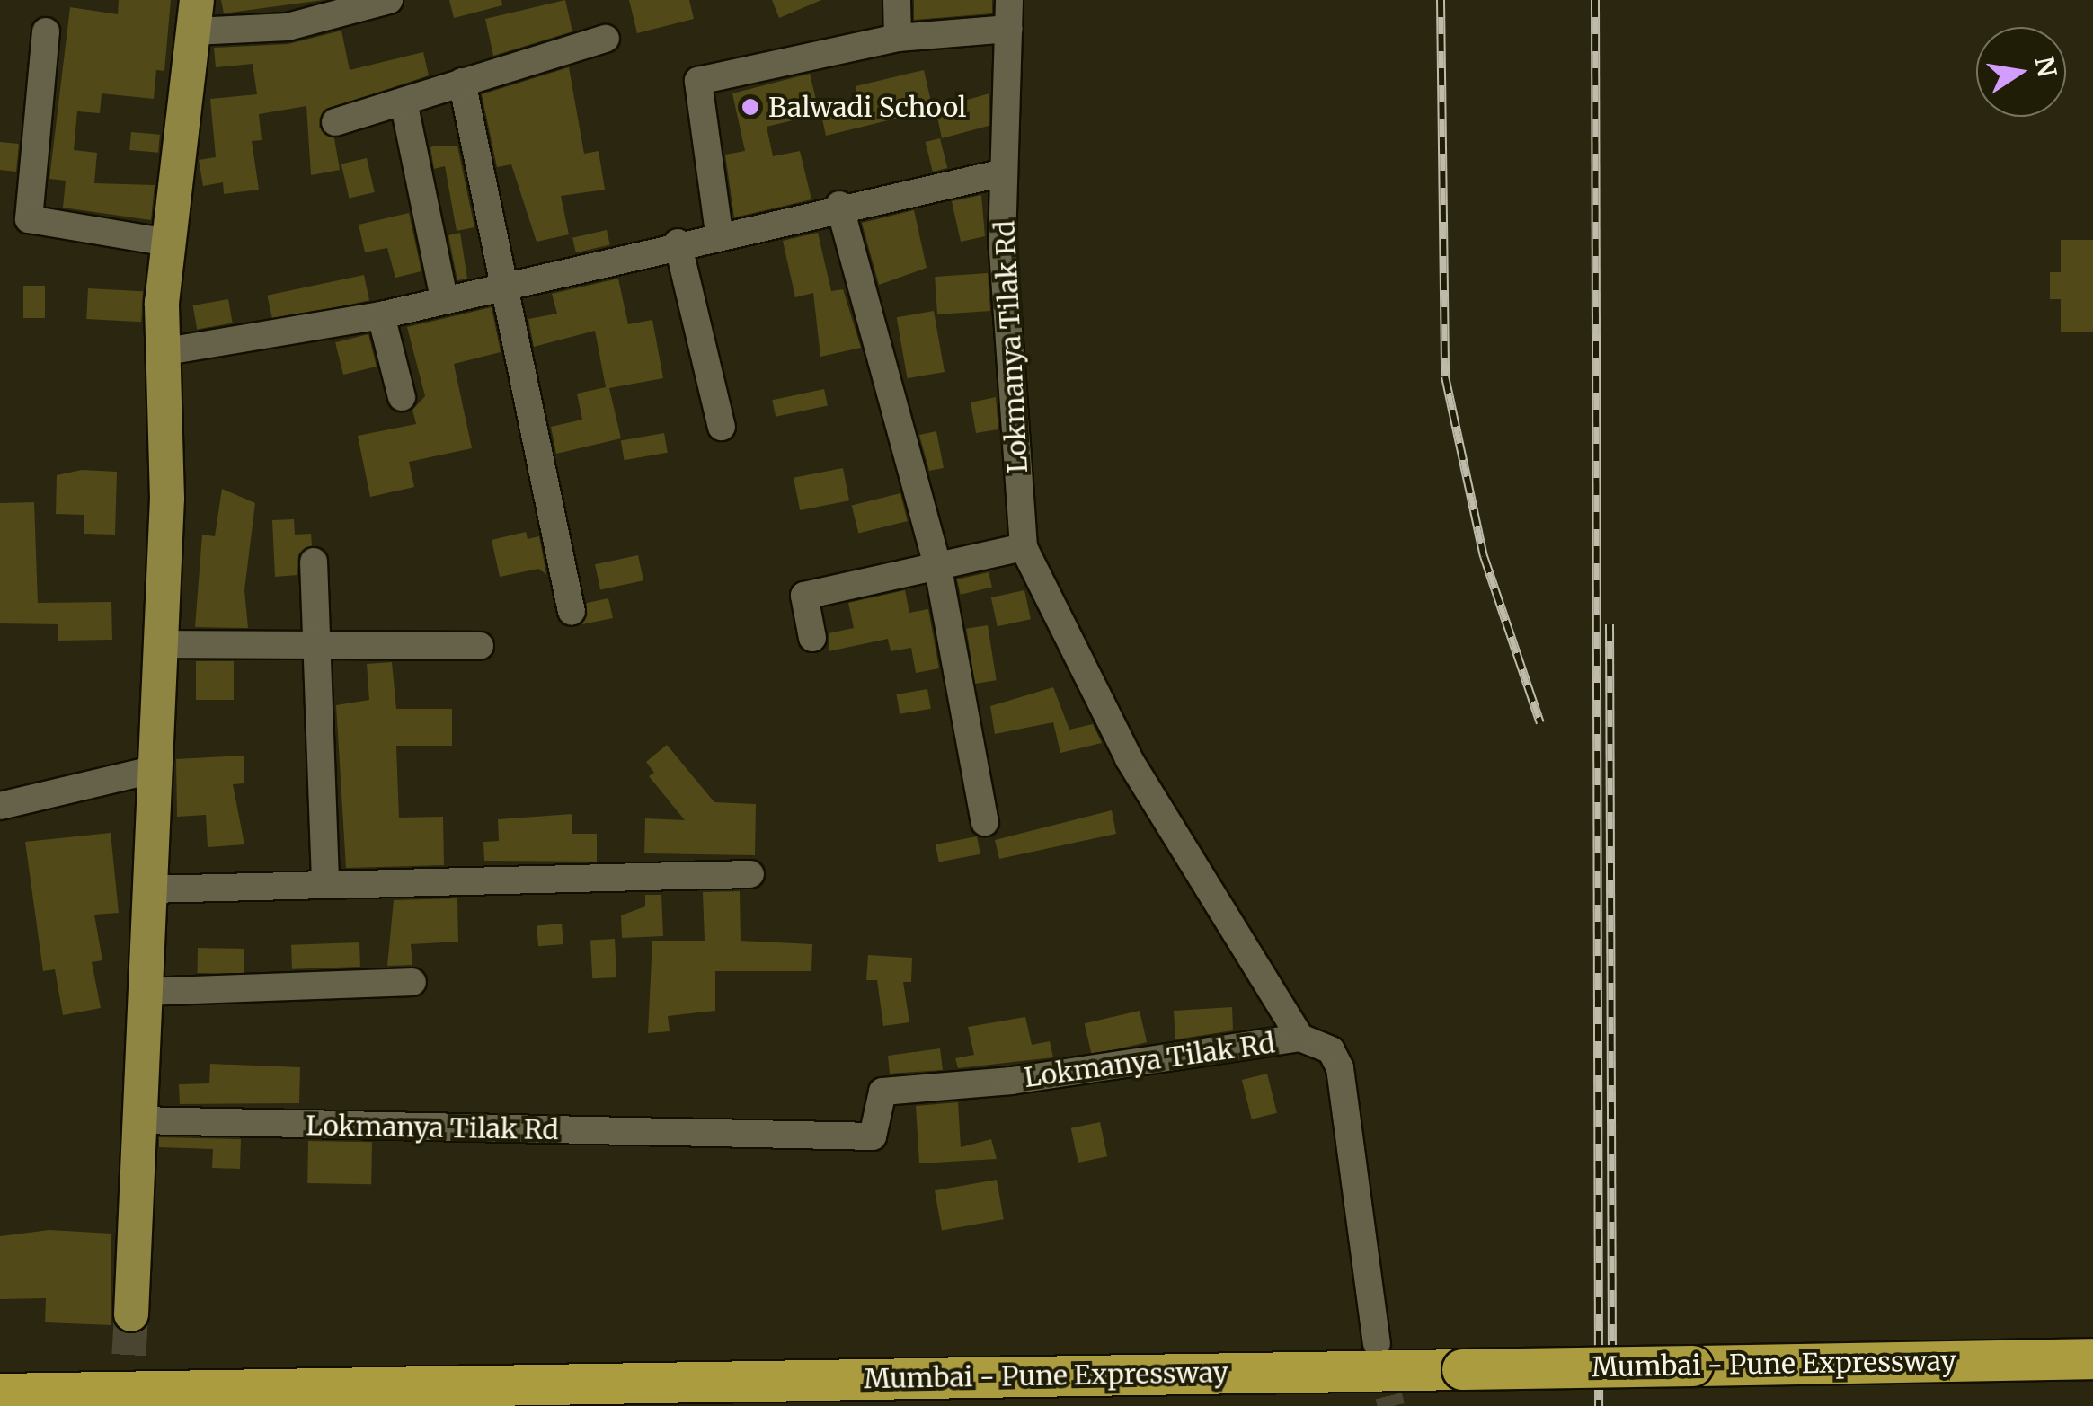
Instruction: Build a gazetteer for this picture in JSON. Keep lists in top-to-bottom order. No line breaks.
{"streets":{"highway":["Mumbai - Pune Expressway"],"street":["Lokmanya Tilak Rd"]},"places":["Balwadi School"],"north":"right"}
